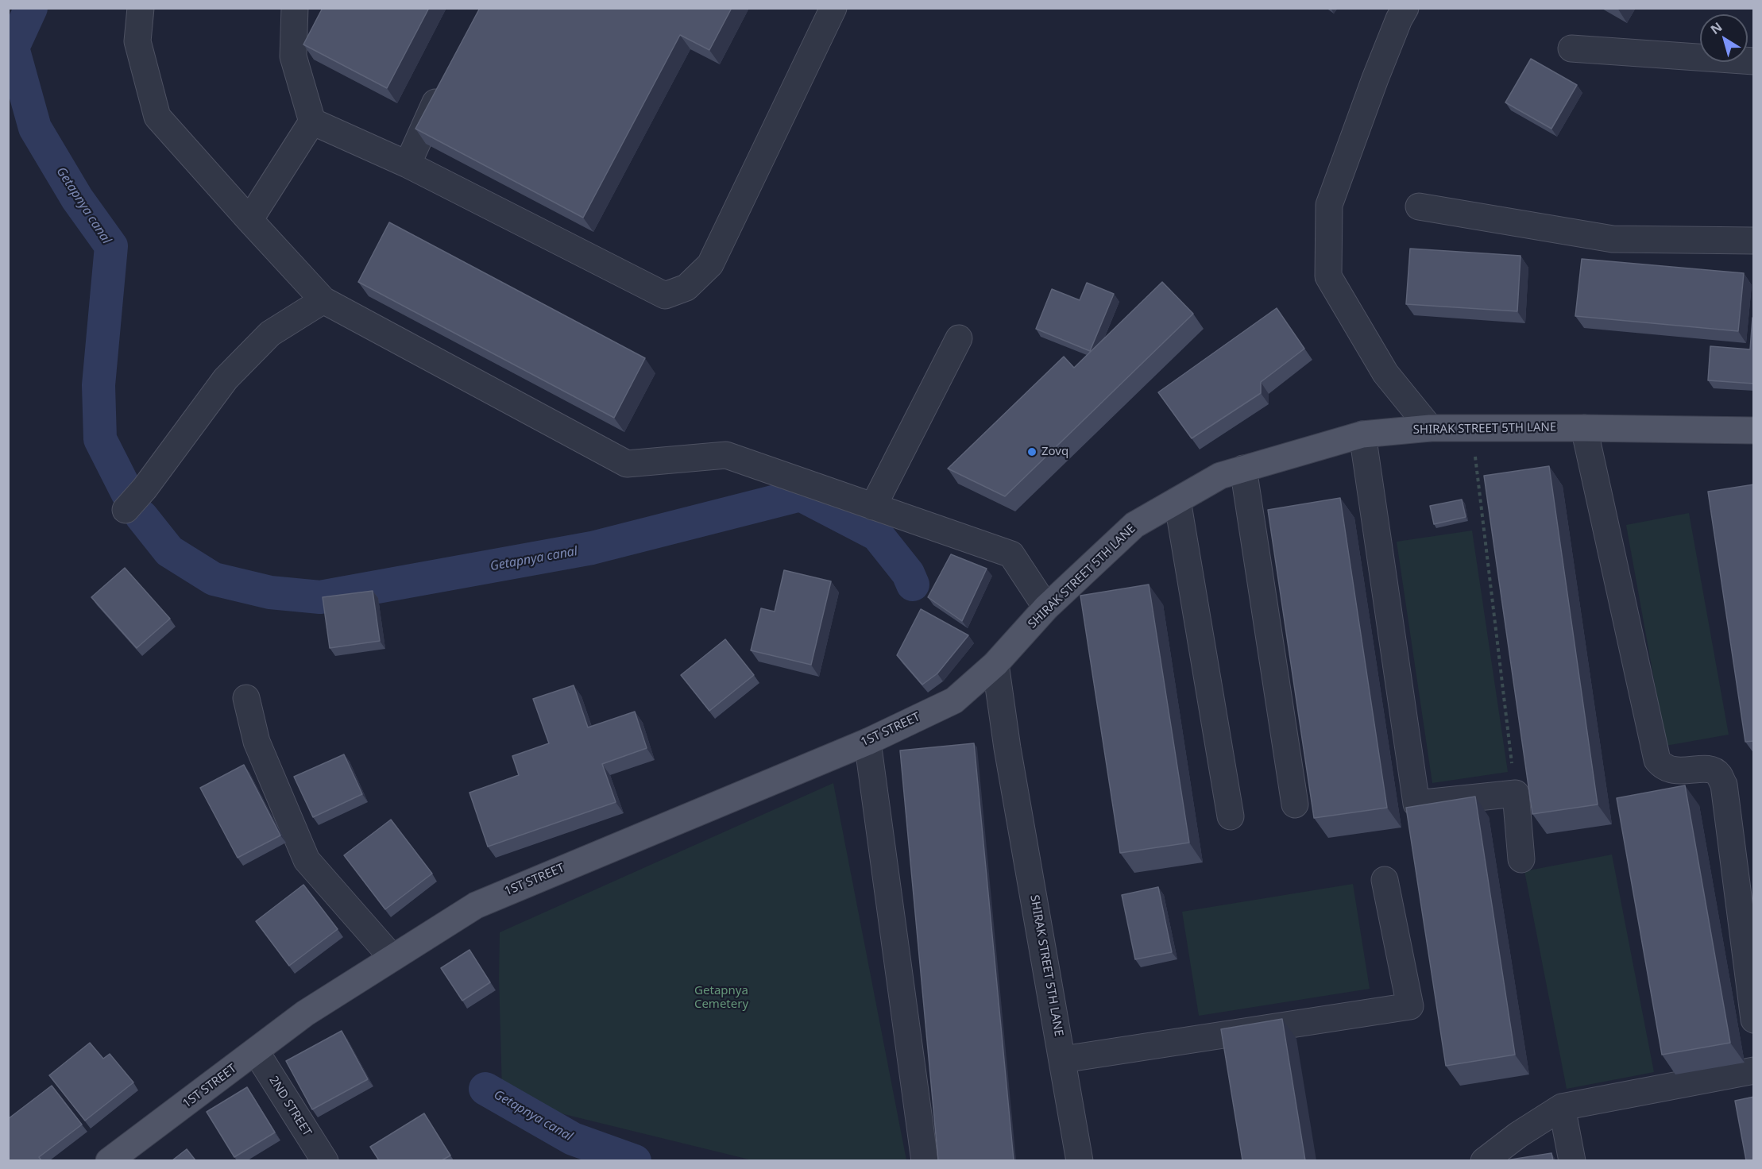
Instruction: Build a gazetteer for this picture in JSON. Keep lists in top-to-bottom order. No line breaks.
{"streets":{"main road":["SHIRAK STREET 5TH LANE","1ST STREET"],"street":["2ND STREET"]},"crossings":[["SHIRAK STREET 5TH LANE","1ST STREET"],["1ST STREET","2ND STREET"]],"water":["Getapnya canal"],"parks":["Getapnya Cemetery"],"places":["Zovq"],"north":"top left"}
